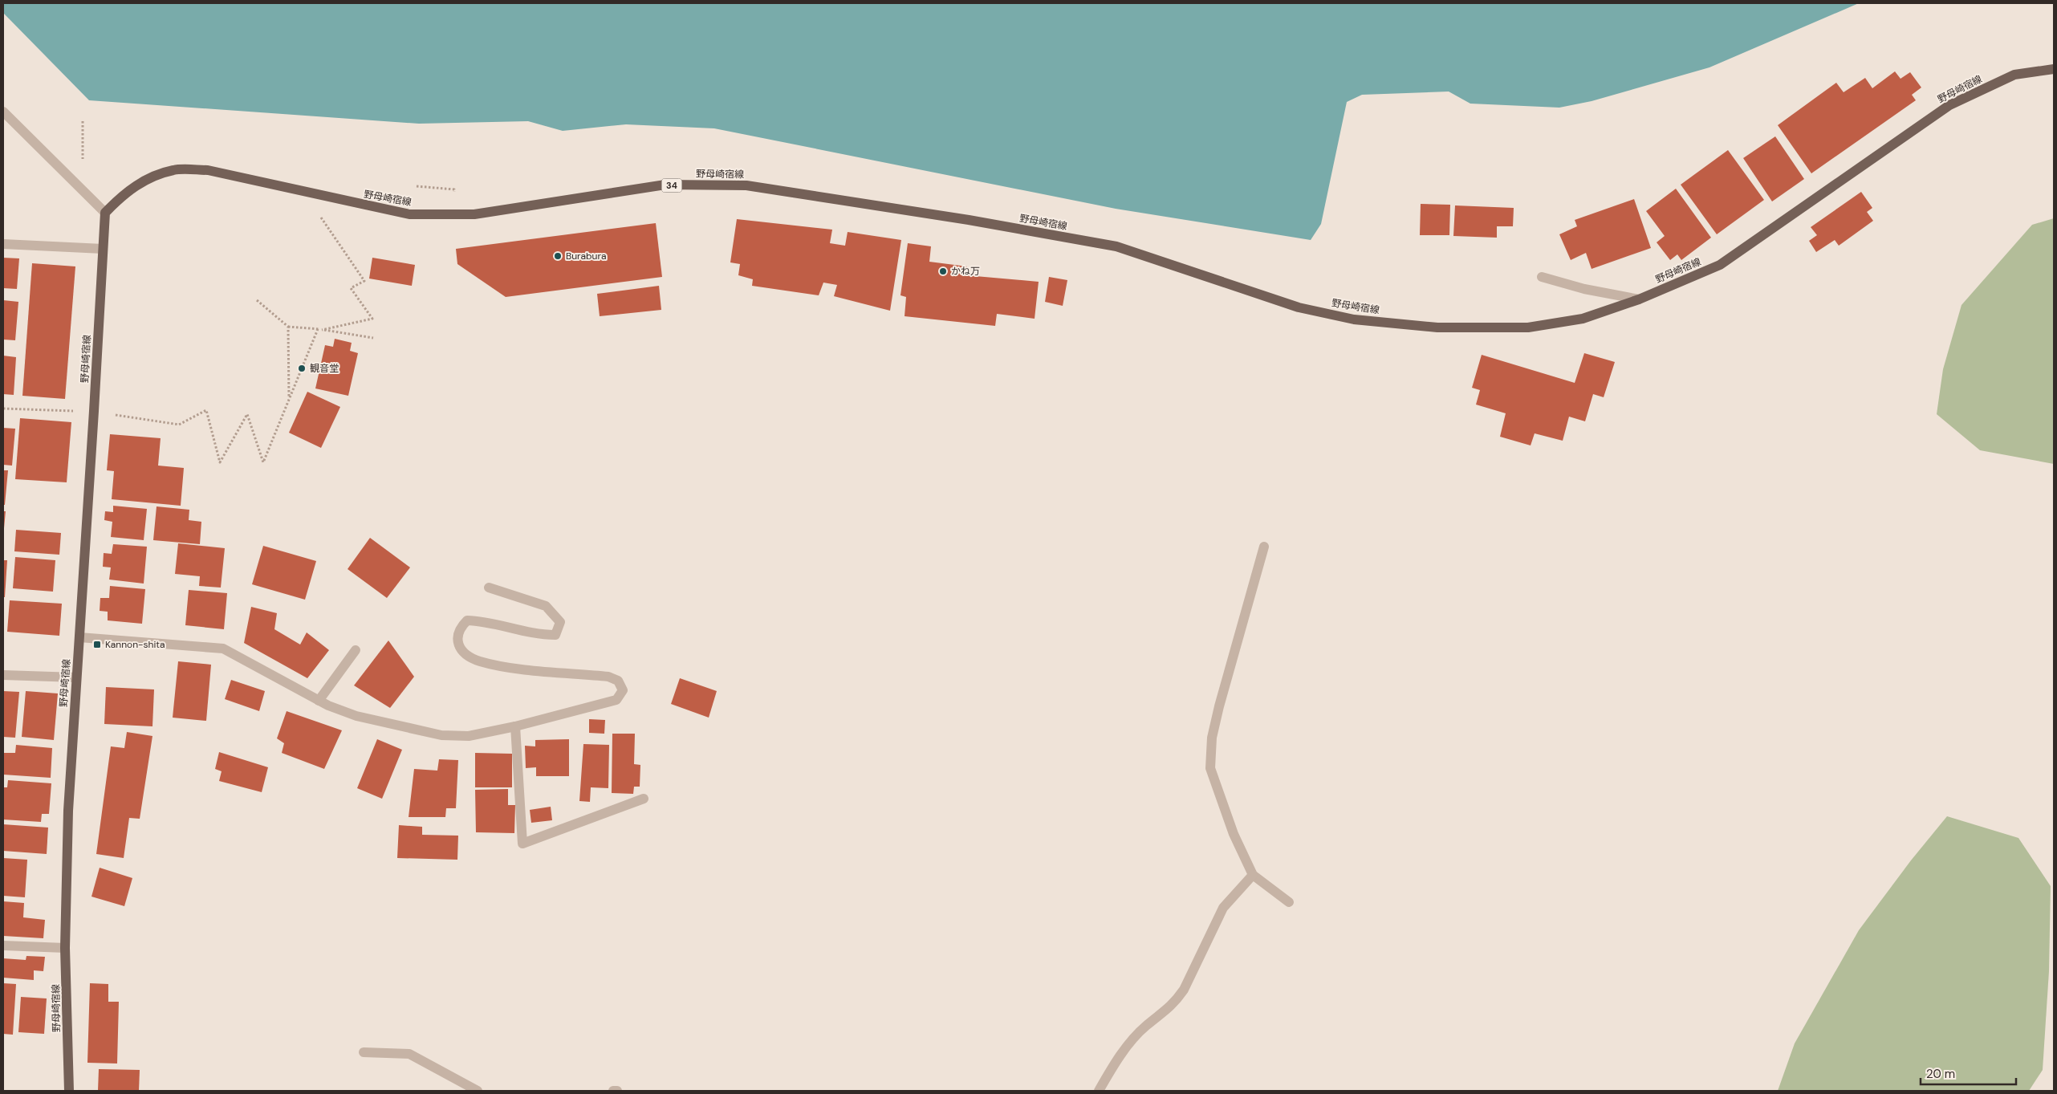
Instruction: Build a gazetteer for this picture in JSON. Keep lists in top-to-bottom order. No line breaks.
{"streets":{"main road":["野母崎宿線","34"]},"places":{"other":["Burabura","かね万","観音堂"],"transit":["Kannon-shita"]},"scale_bar":"20 m"}
